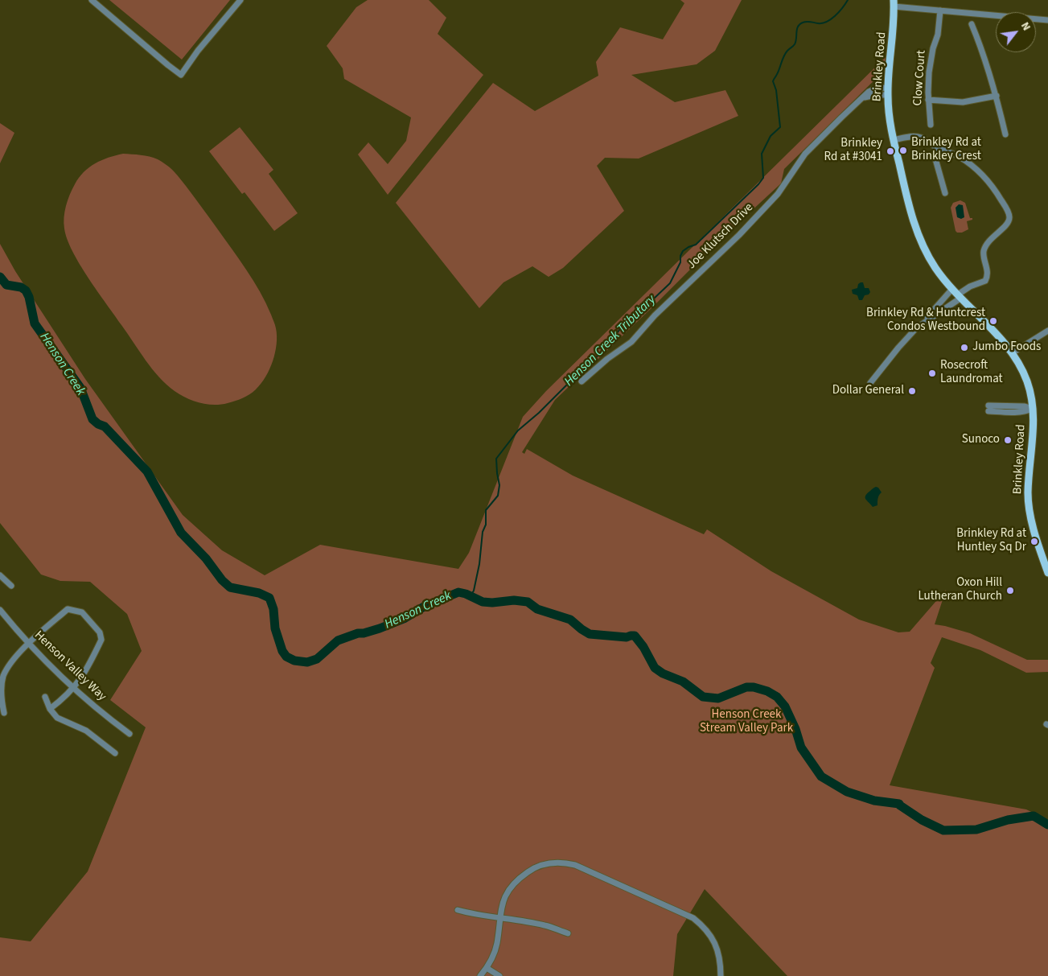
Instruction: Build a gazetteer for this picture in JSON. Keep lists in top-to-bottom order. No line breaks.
{"streets":{"main road":["Brinkley Road"],"street":["Clow Court","Joe Klutsch Drive","Henson Valley Way"]},"crossings":[["Brinkley Road","Joe Klutsch Drive"]],"water":["Henson Creek Tributary","Henson Creek"],"parks":["Henson Creek Stream Valley Park"],"places":["Brinkley Rd at Brinkley Crest","Brinkley Rd at #3041","Brinkley Rd & Huntcrest Condos Westbound","Jumbo Foods","Rosecroft Laundromat","Dollar General","Sunoco","Brinkley Rd at Huntley Sq Dr","Oxon Hill Lutheran Church"],"north":"top right"}
